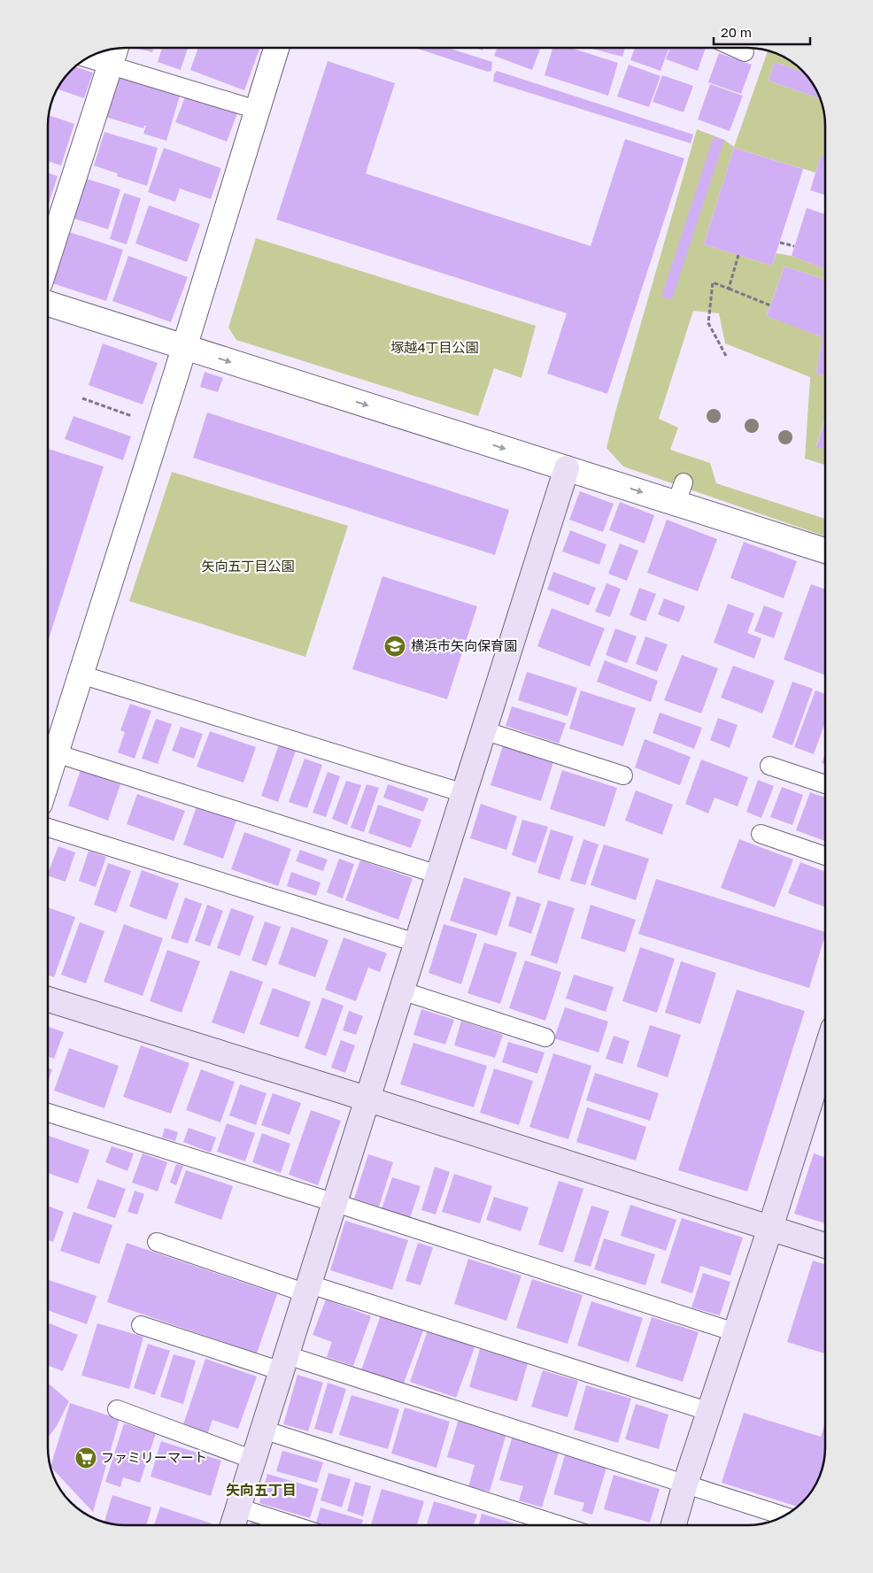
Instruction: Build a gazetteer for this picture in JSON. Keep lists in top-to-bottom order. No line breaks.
{"districts":["矢向五丁目"],"parks":["塚越4丁目公園","矢向五丁目公園"],"places":{"school or university":["横浜市矢向保育園"],"supermarket":["ファミリーマート"]},"scale_bar":"20 m"}
